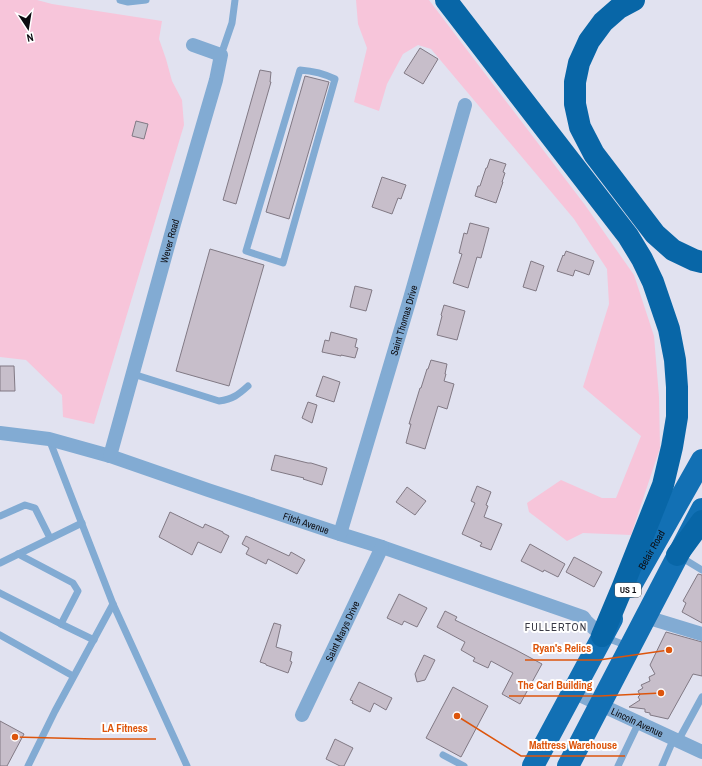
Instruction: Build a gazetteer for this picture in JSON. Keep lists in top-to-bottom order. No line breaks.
{"streets":{"highway":["Belair Road","US 1"],"street":["Wever Road","Saint Thomas Drive","Fitch Avenue","Saint Marys Drive","Lincoln Avenue"]},"crossings":[["Wever Road","Fitch Avenue"],["Saint Thomas Drive","Fitch Avenue"],["Fitch Avenue","Belair Road"],["Fitch Avenue","Saint Marys Drive"],["Belair Road","Lincoln Avenue"],["US 1","Lincoln Avenue"]],"districts":["FULLERTON"],"places":["Ryan's Relics","The Carl Building","Mattress Warehouse","LA Fitness"],"north":"bottom"}
